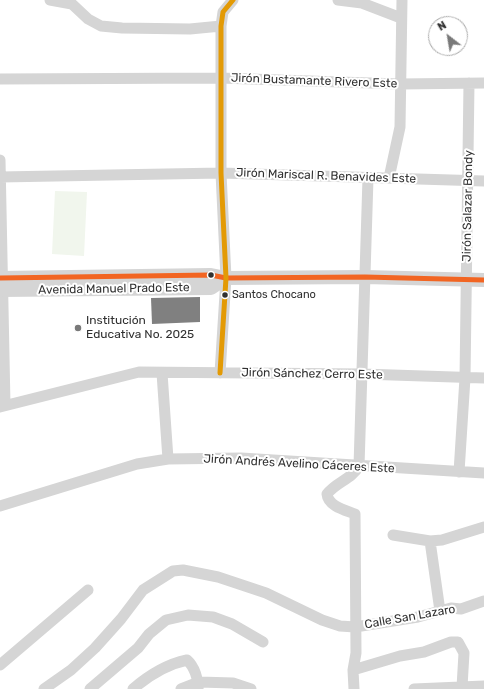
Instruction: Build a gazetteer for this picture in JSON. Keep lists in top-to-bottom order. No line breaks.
{"streets":{"street":["Jirón Bustamante Rivero Este","Jirón Mariscal R. Benavides Este","Jirón Salazar Bondy","Avenida Manuel Prado Este","Jirón Sánchez Cerro Este","Jirón Andrés Avelino Cáceres Este","Calle San Lazaro"]},"crossings":[["Jirón Bustamante Rivero Este","Jirón Salazar Bondy"],["Jirón Mariscal R. Benavides Este","Jirón Salazar Bondy"],["Jirón Salazar Bondy","Avenida Manuel Prado Este"],["Jirón Salazar Bondy","Jirón Sánchez Cerro Este"],["Jirón Salazar Bondy","Jirón Andrés Avelino Cáceres Este"]],"places":["Santos Chocano","Institución Educativa No. 2025"],"north":"top left"}
